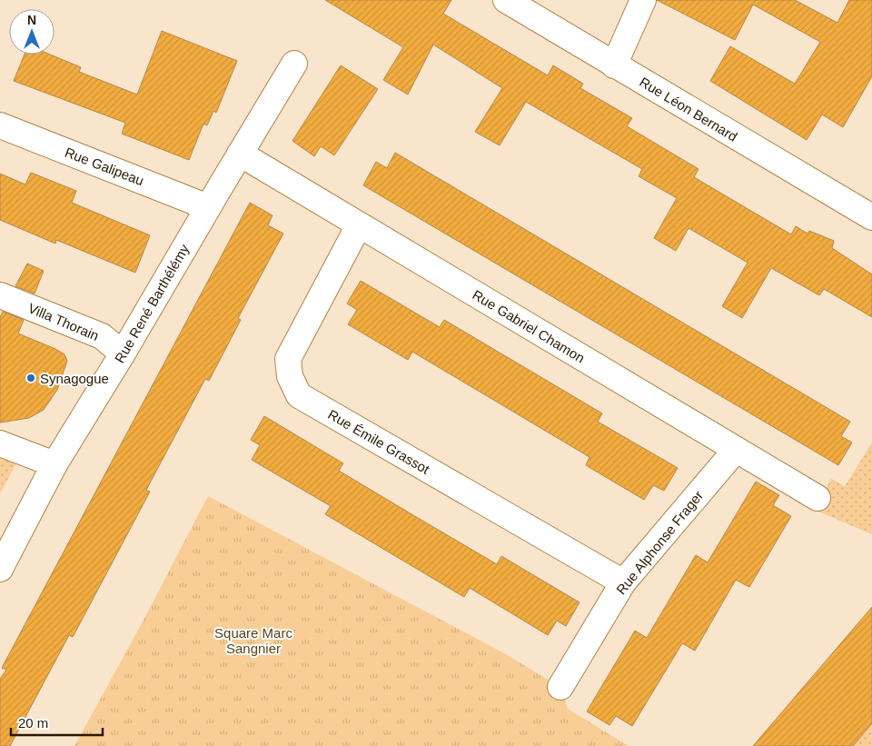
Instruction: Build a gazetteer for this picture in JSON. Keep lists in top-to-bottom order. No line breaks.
{"streets":{"street":["Rue Léon Bernard","Rue Galipeau","Rue René Barthélémy","Villa Thorain","Rue Gabriel Chamon","Rue Émile Grassot","Rue Alphonse Frager"]},"crossings":[["Rue Galipeau","Rue René Barthélémy"],["Rue René Barthélémy","Villa Thorain"],["Rue René Barthélémy","Rue Gabriel Chamon"],["Rue Gabriel Chamon","Rue Émile Grassot"],["Rue Gabriel Chamon","Rue Alphonse Frager"],["Rue Émile Grassot","Rue Alphonse Frager"]],"parks":["Square Marc Sangnier"],"places":["Synagogue"],"scale_bar":"20 m","north":"top"}
